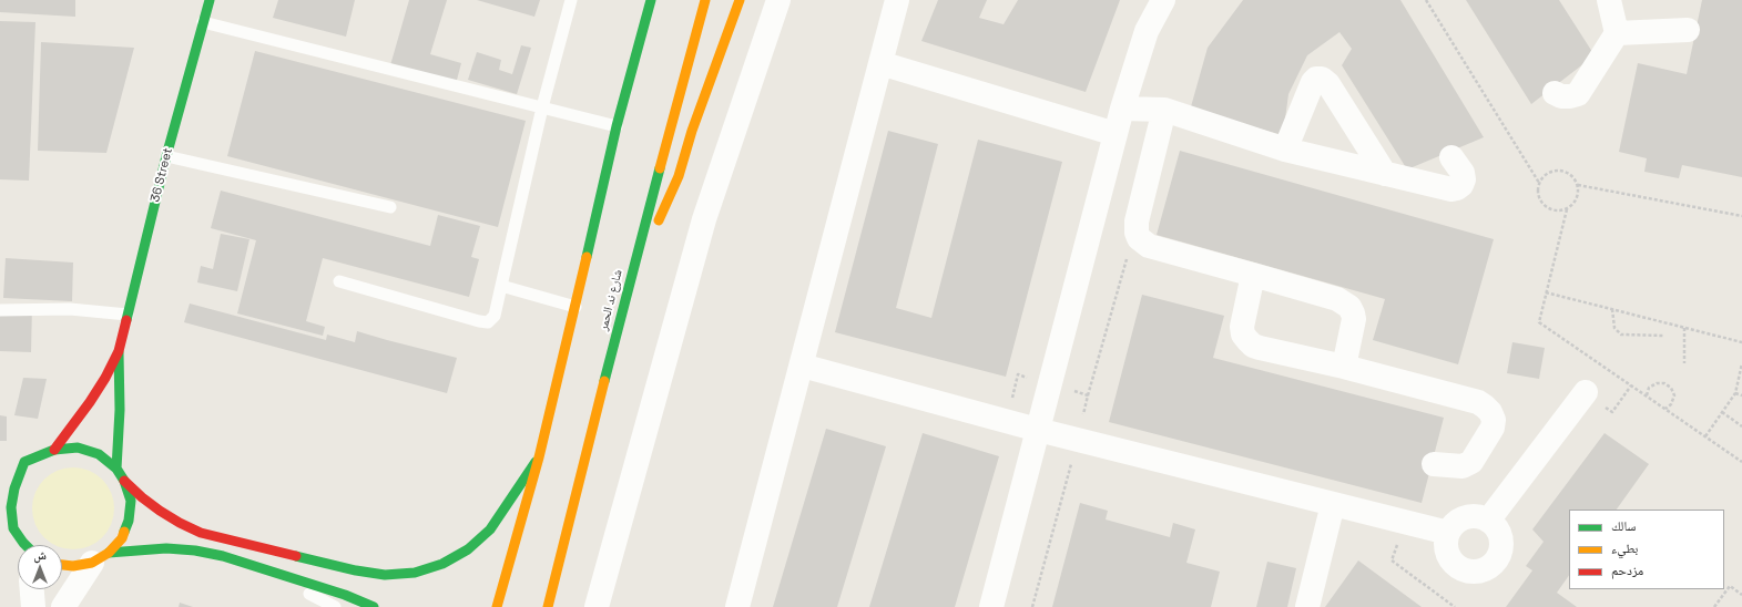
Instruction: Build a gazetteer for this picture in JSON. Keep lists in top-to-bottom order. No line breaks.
{"streets":{"street":["36 Street","شارع ند الحمر"]},"legend":["سالك","بطيء","مزدحم"],"north":"top"}
